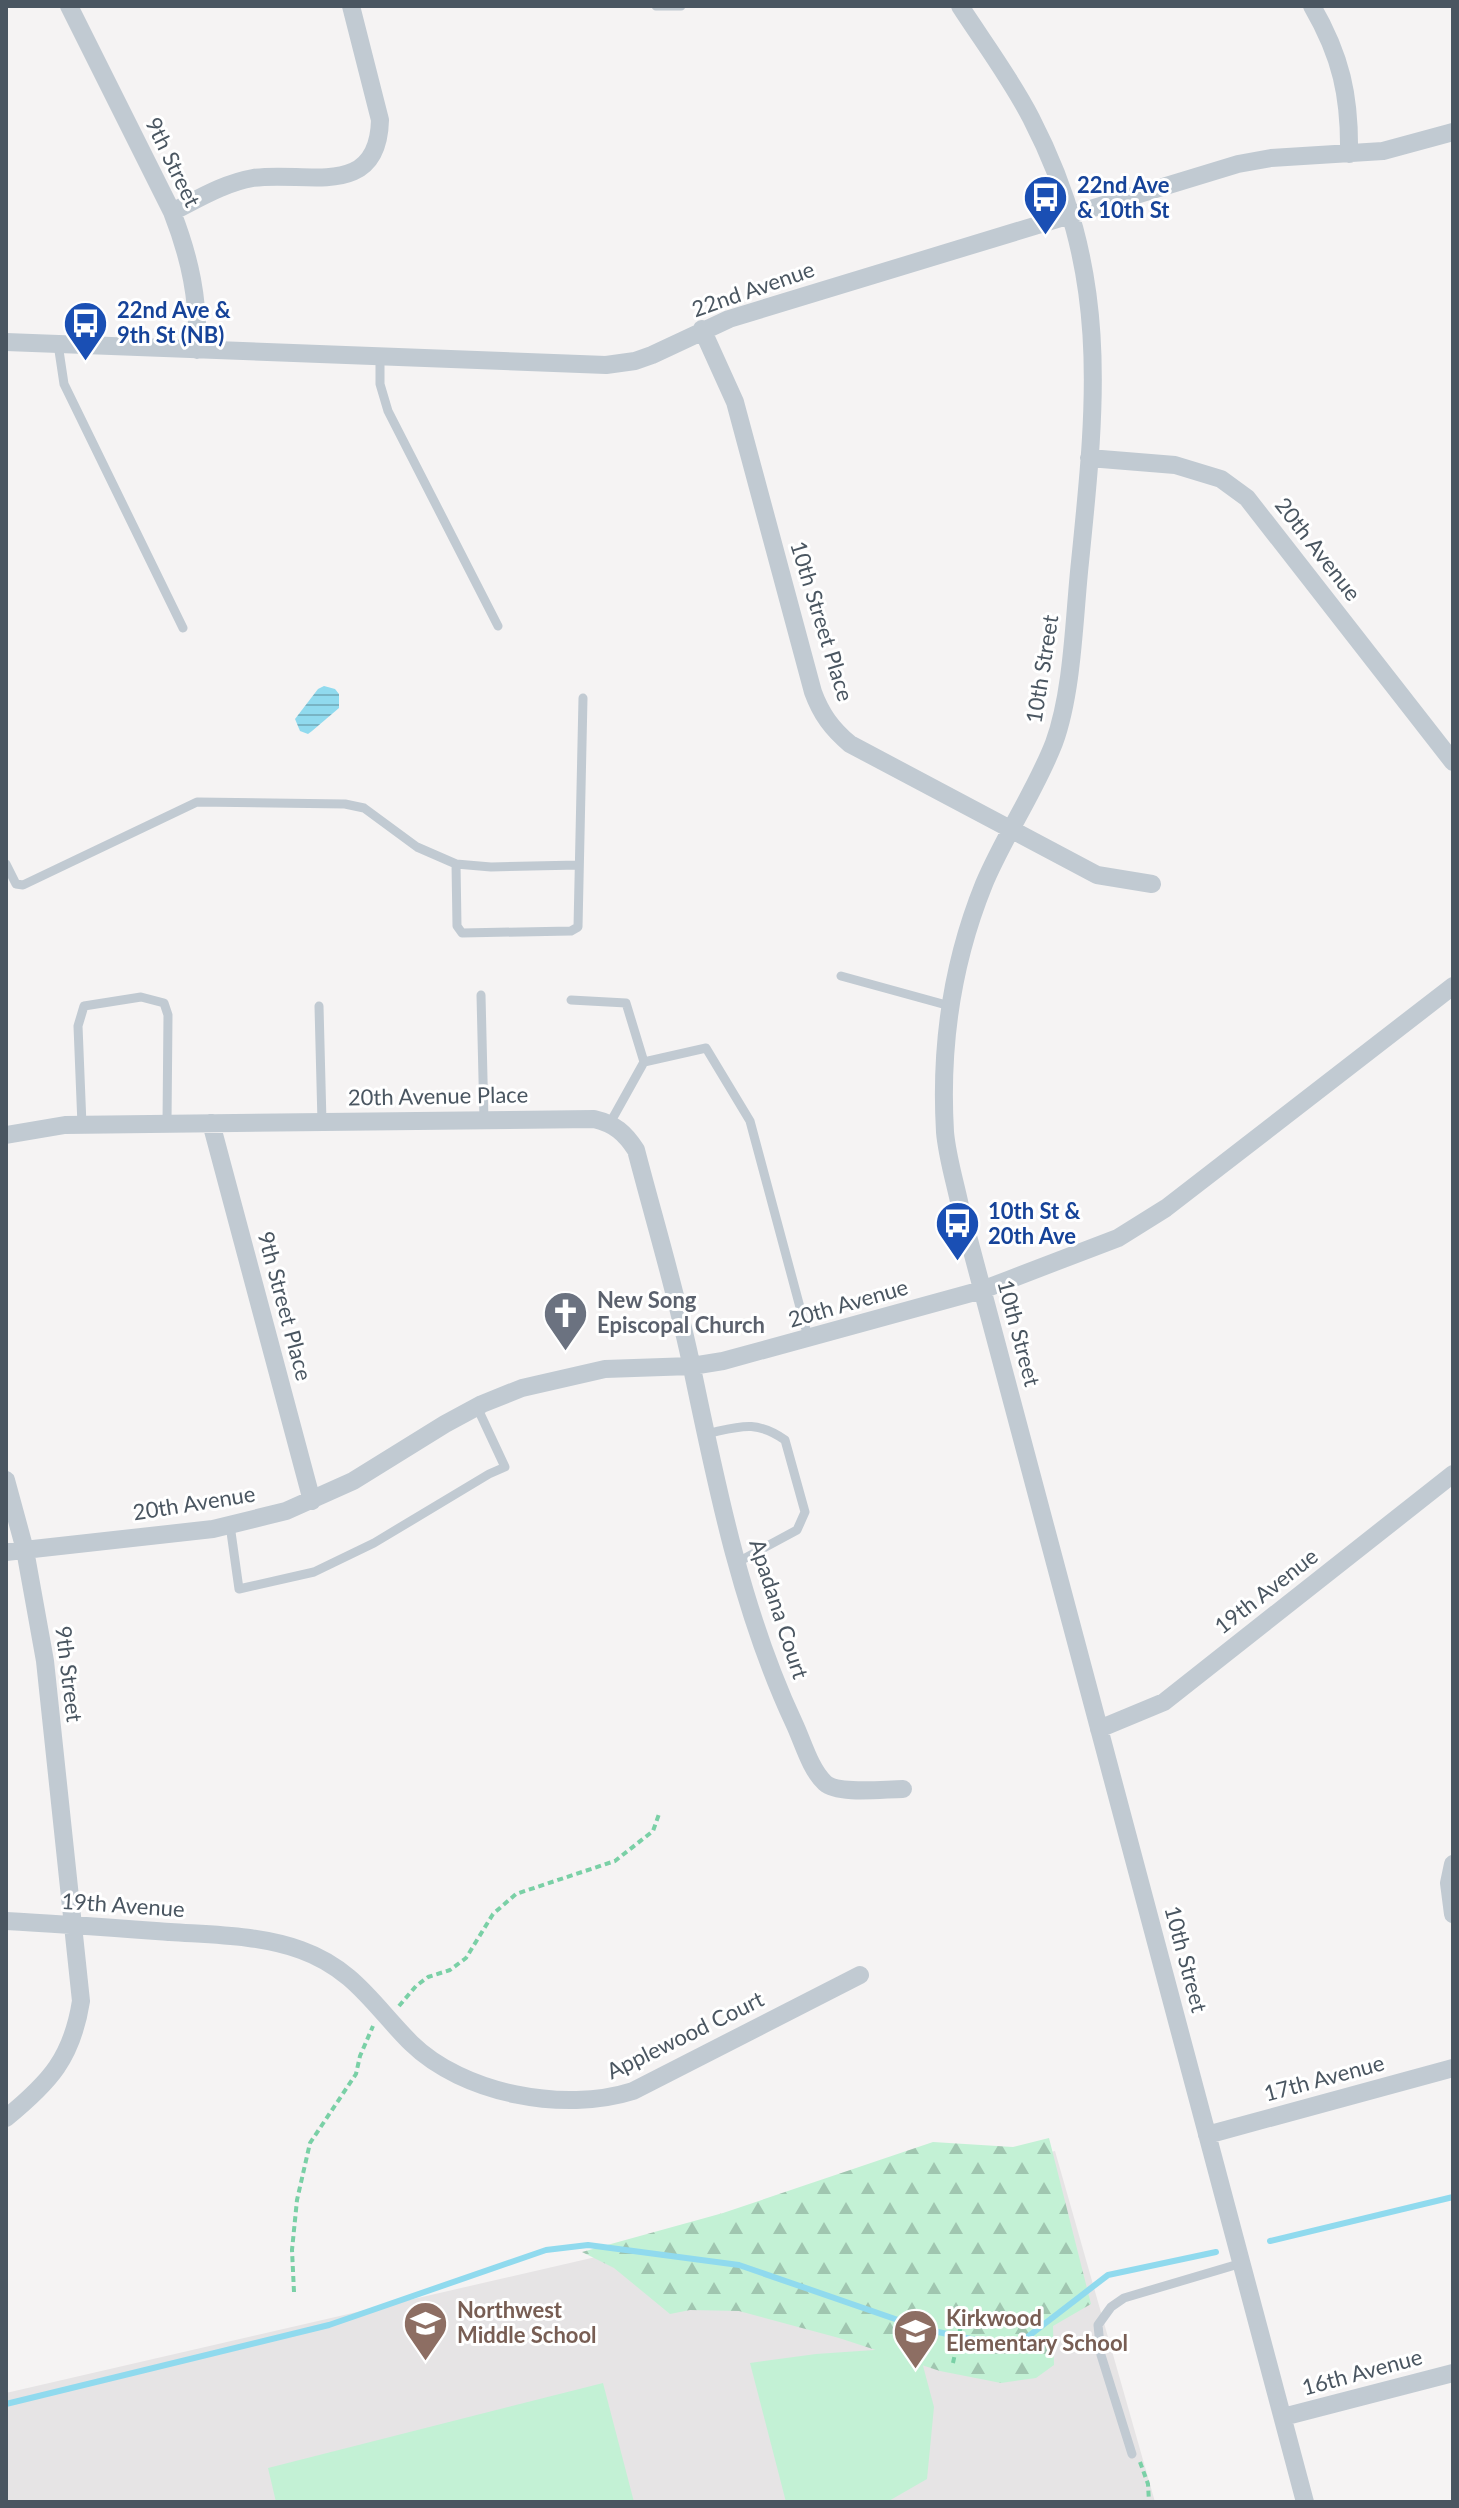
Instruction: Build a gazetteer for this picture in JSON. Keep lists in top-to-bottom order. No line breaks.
{"streets":{"street":["9th Street","22nd Avenue","20th Avenue","10th Street Place","10th Street","20th Avenue Place","9th Street Place","19th Avenue","Apadana Court","Applewood Court","17th Avenue","16th Avenue"]},"crossings":[["9th Street","22nd Avenue"],["9th Street","20th Avenue"],["9th Street","19th Avenue"],["22nd Avenue","10th Street Place"],["22nd Avenue","10th Street"],["20th Avenue","10th Street"],["20th Avenue","9th Street Place"],["20th Avenue","Apadana Court"],["10th Street Place","10th Street"],["10th Street","19th Avenue"],["10th Street","17th Avenue"],["10th Street","16th Avenue"],["20th Avenue Place","9th Street Place"],["19th Avenue","Applewood Court"]],"places":{"bus stop":["22nd Ave & 10th St","22nd Ave & 9th St (NB)","10th St & 20th Ave"],"church":["New Song Episcopal Church"],"school or university":["Northwest Middle School","Kirkwood Elementary School"]}}
